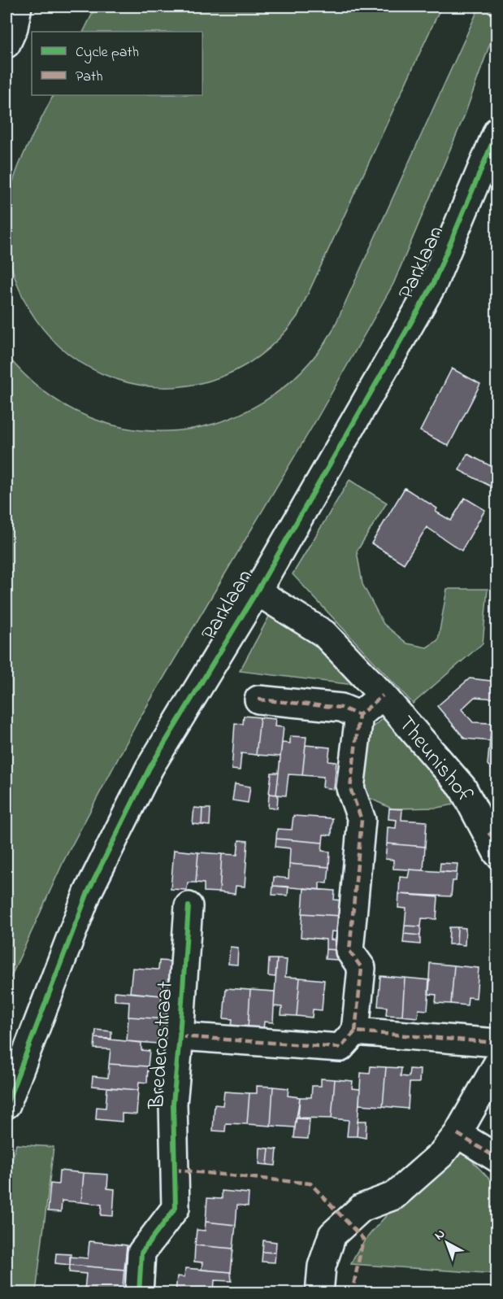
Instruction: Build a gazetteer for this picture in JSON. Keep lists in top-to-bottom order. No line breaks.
{"streets":{"street":["Parklaan","Theunishof","Brederostraat"]},"crossings":[["Parklaan","Theunishof"]],"legend":["Cycle path","Path"],"north":"top left"}
